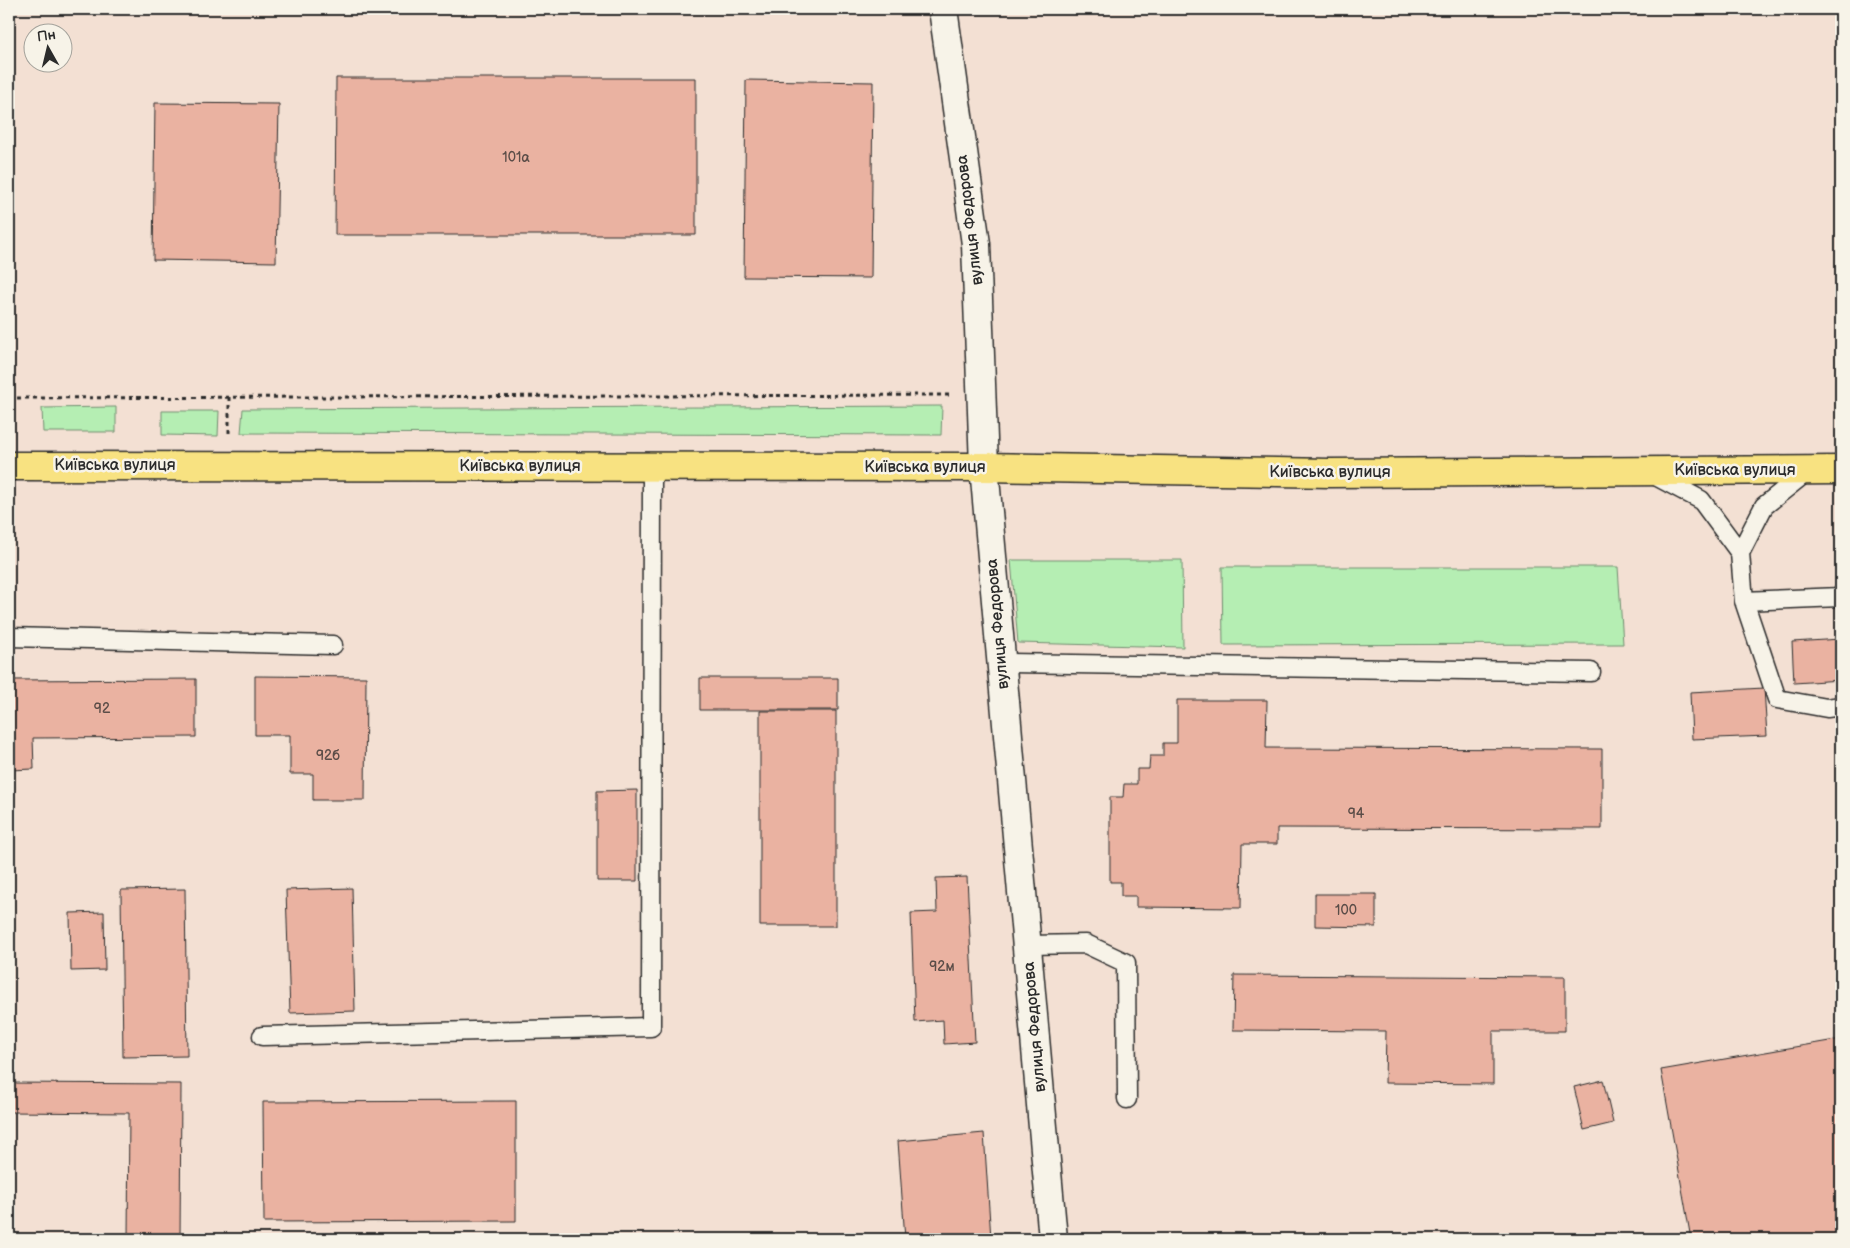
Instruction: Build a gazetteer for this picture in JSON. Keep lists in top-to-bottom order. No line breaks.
{"streets":{"main road":["Київська вулиця"],"street":["вулиця Федорова"]},"crossings":[["вулиця Федорова","Київська вулиця"]],"house_numbers":["101а","92","92б","94","100","92м"],"north":"top"}
